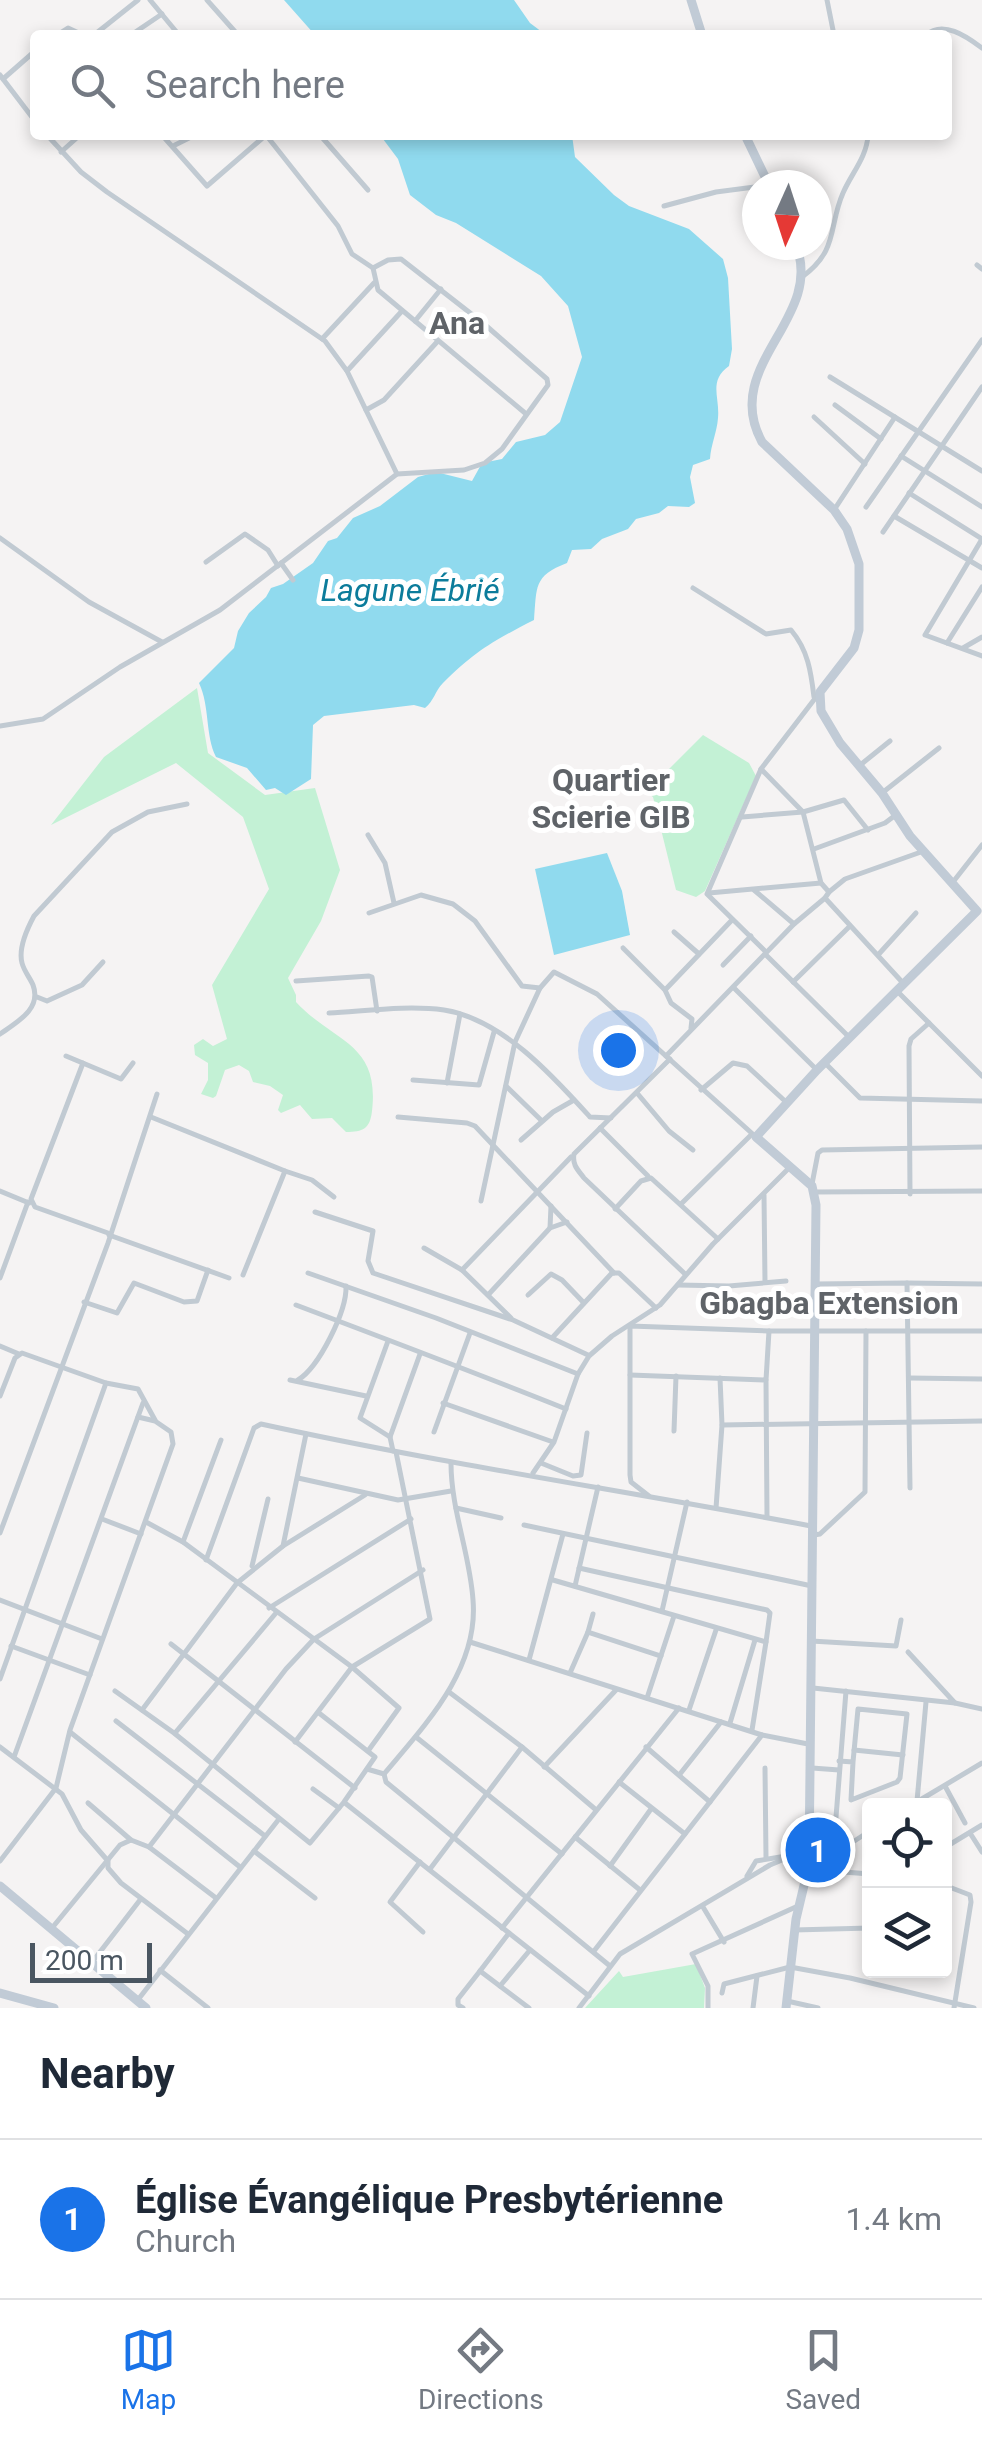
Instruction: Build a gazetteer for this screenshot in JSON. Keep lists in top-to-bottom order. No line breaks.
{"districts":["Ana","Quartier Scierie GIB","Gbagba Extension"],"water":["Lagune Ébrié"],"scale_bar":"200 m","north":"bottom","page":{"search":"Search here","pins":"1","scale":"200 m","heading":"Nearby","list":[{"mark":"1","name":"Église Évangélique Presbytérienne","note":"Church","value":"1.4 km"}],"nav":["Map","Directions","Saved"]}}
